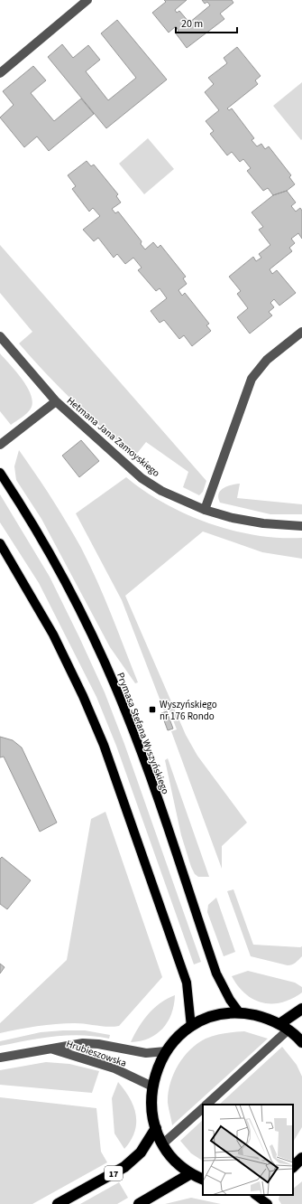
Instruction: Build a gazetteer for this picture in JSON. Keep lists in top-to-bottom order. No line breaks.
{"streets":{"highway":["17"],"main road":["Prymasa Stefana Wyszyńskiego"],"street":["Hetmana Jana Zamoyskiego","Hrubieszowska"]},"places":{"transit":["Wyszyńskiego nr 176 Rondo"]},"scale_bar":"20 m"}
